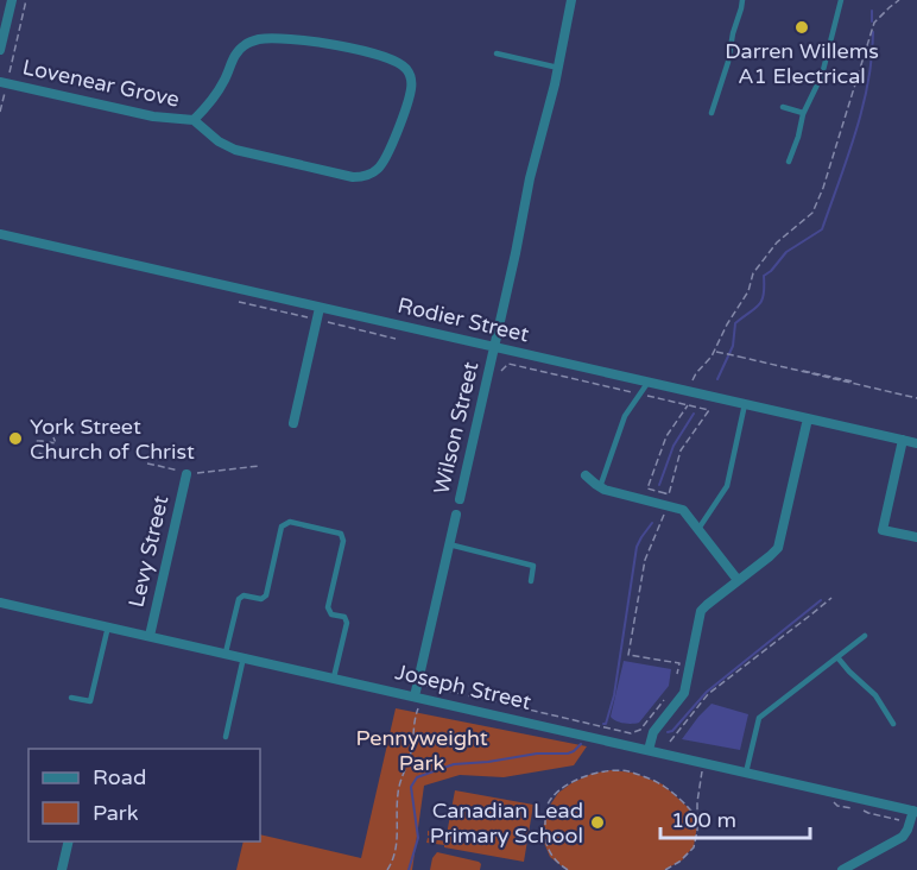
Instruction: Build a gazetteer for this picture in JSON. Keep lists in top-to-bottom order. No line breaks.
{"streets":{"street":["Lovenear Grove","Rodier Street","Wilson Street","Levy Street","Joseph Street"]},"crossings":[["Rodier Street","Wilson Street"],["Wilson Street","Joseph Street"],["Levy Street","Joseph Street"]],"parks":["Pennyweight Park"],"places":["Darren Willems A1 Electrical","York Street Church of Christ","Canadian Lead Primary School"],"legend":["Road","Park"],"scale_bar":"100 m"}
